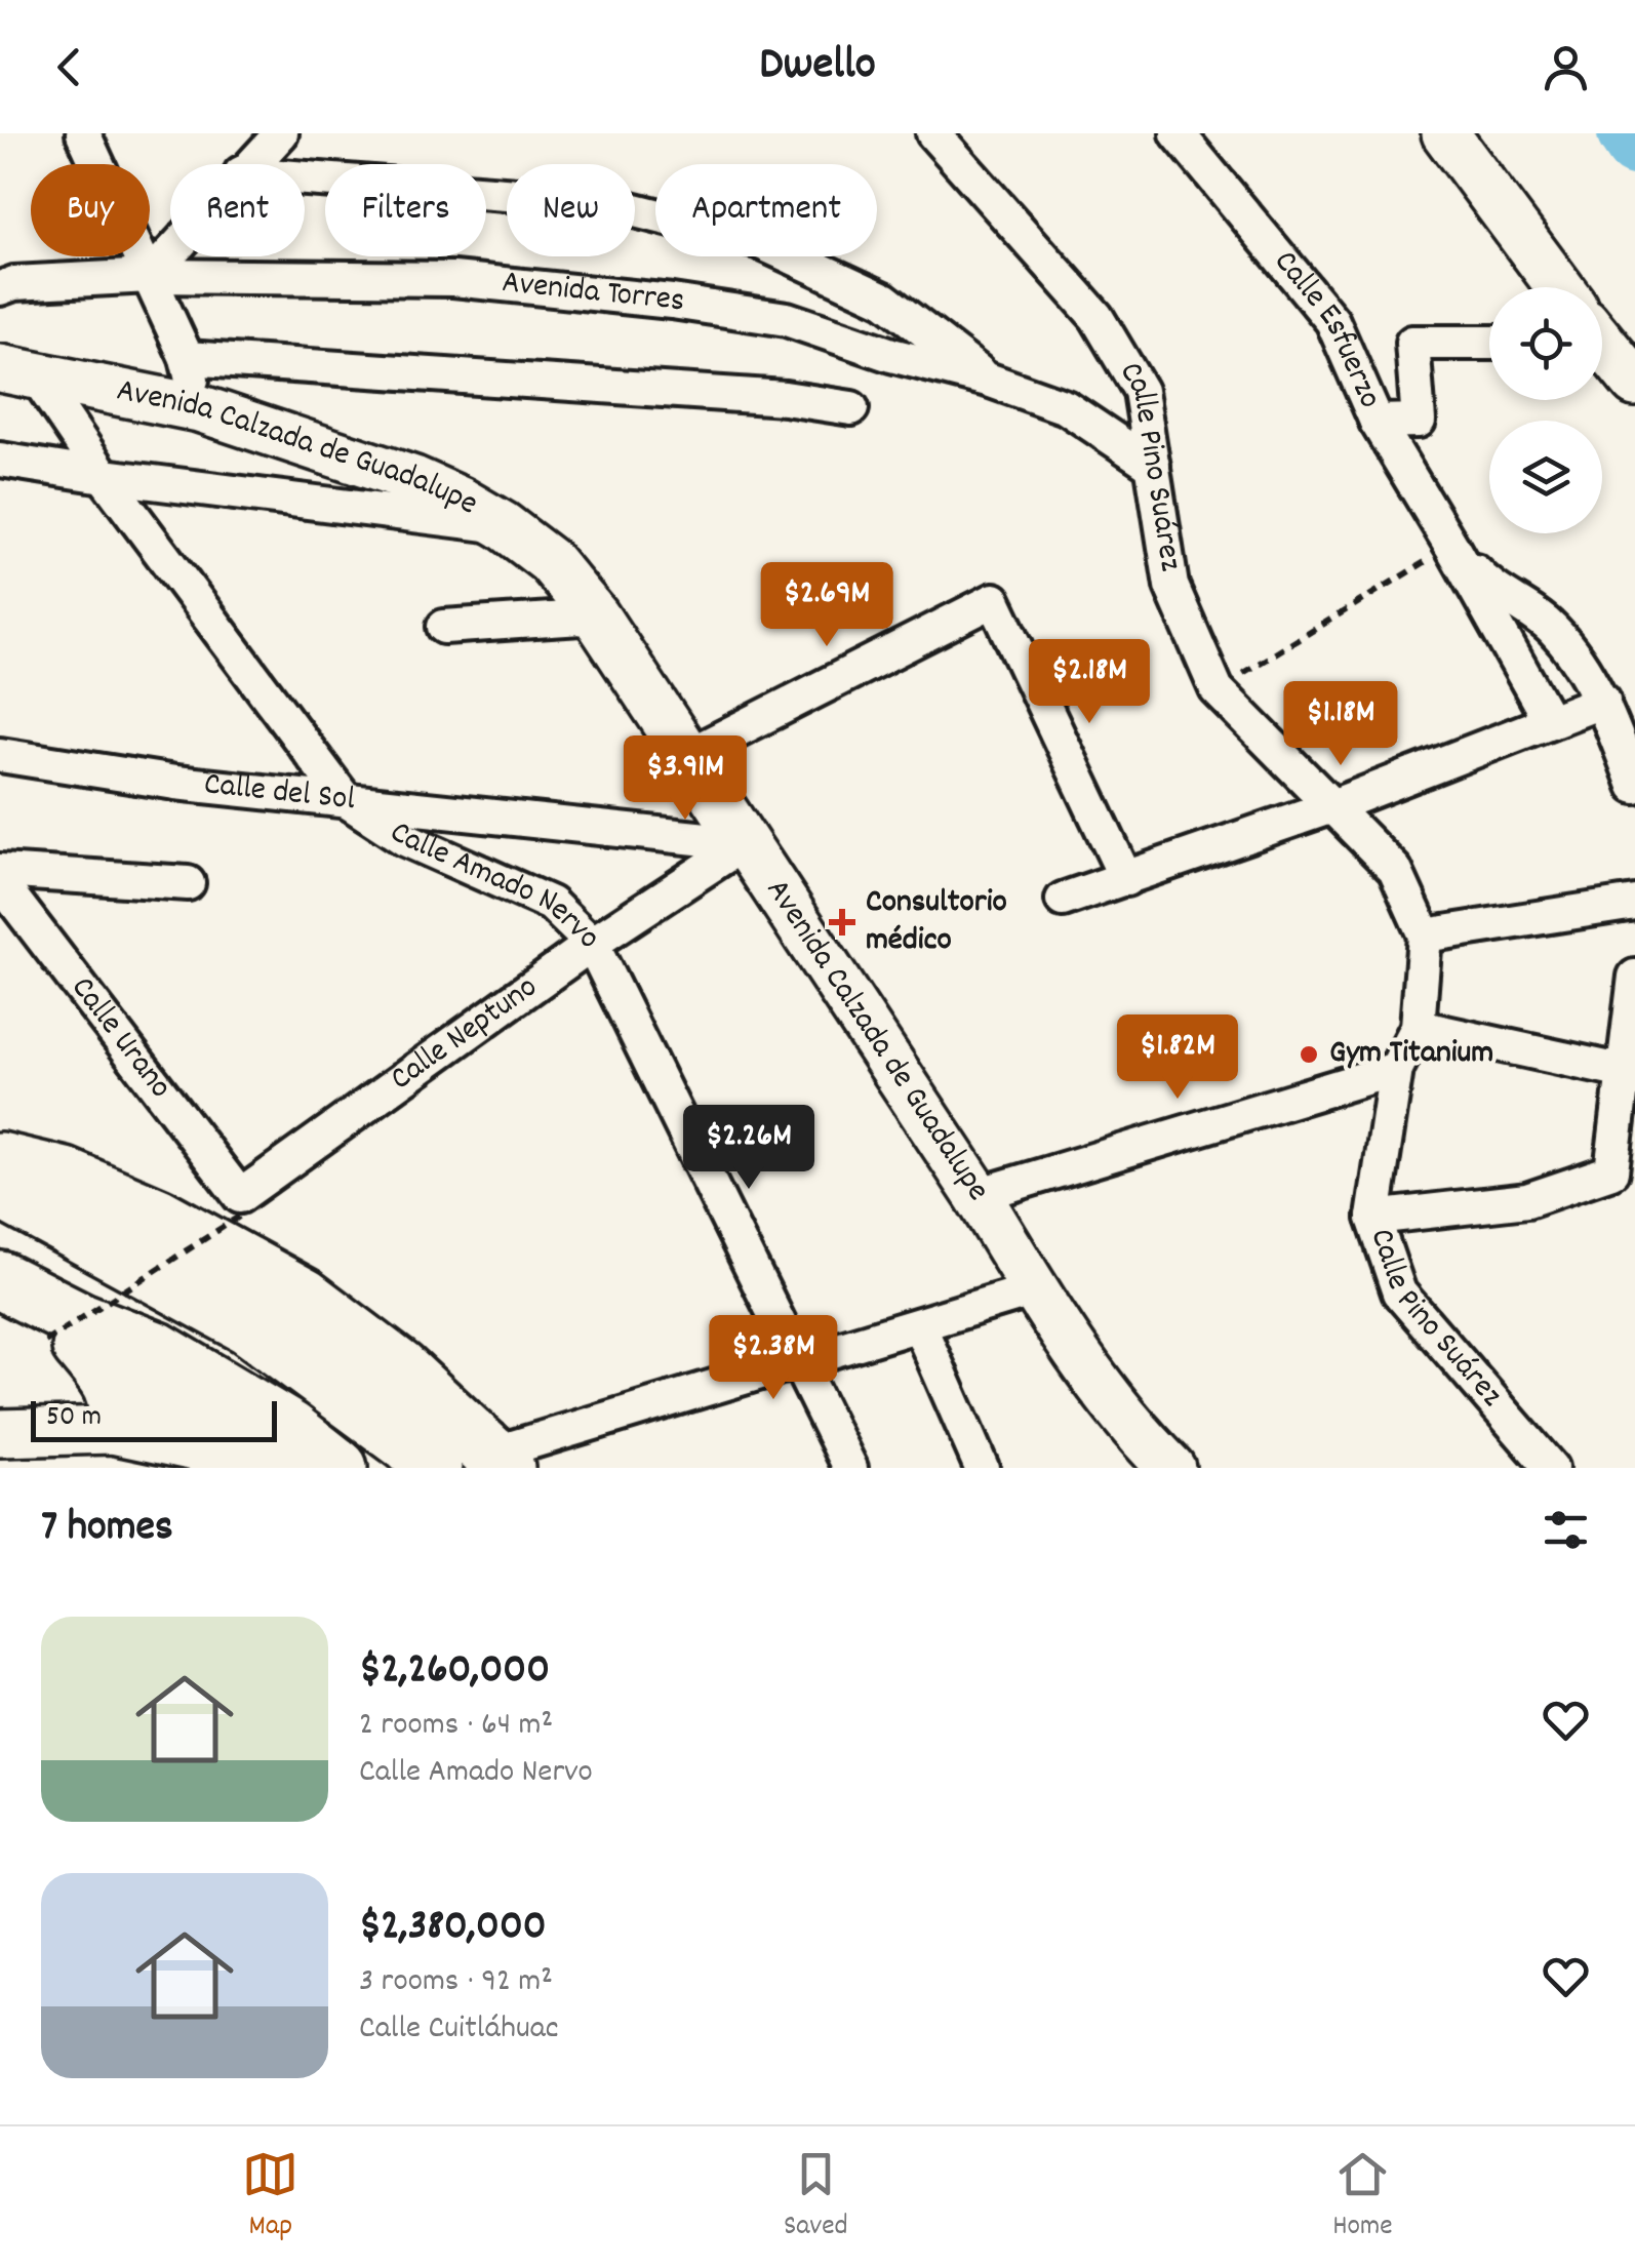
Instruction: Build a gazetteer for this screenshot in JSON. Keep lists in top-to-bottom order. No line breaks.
{"streets":{"street":["Avenida Torres","Calle Esfuerzo","Avenida Calzada de Guadalupe","Calle Pino Suárez","Calle del Sol","Calle Amado Nervo","Calle Neptuno","Calle Urano"]},"crossings":[["Avenida Torres","Calle Pino Suárez"],["Avenida Calzada de Guadalupe","Calle del Sol"],["Avenida Calzada de Guadalupe","Calle Amado Nervo"],["Avenida Calzada de Guadalupe","Calle Neptuno"],["Calle del Sol","Calle Amado Nervo"],["Calle del Sol","Calle Neptuno"],["Calle Amado Nervo","Calle Neptuno"],["Calle Neptuno","Calle Urano"]],"places":{"health":["Consultorio médico"],"other":["Gym Titanium"]},"scale_bar":"50 m","page":{"header":"Dwello","chip":["Buy","Rent","Filters","New","Apartment"],"price":["$2.69M","$2.18M","$1.18M","$3.91M","$1.82M","$2.26M","$2.38M"],"scale":"50 m","heading":"7 homes","list":[{"name":"$2,260,000","note":"2 rooms · 64 m² · Calle Amado Nervo"},{"name":"$2,380,000","note":"3 rooms · 92 m² · Calle Cuitláhuac"}],"tabs":["Map","Saved","Home"]}}
